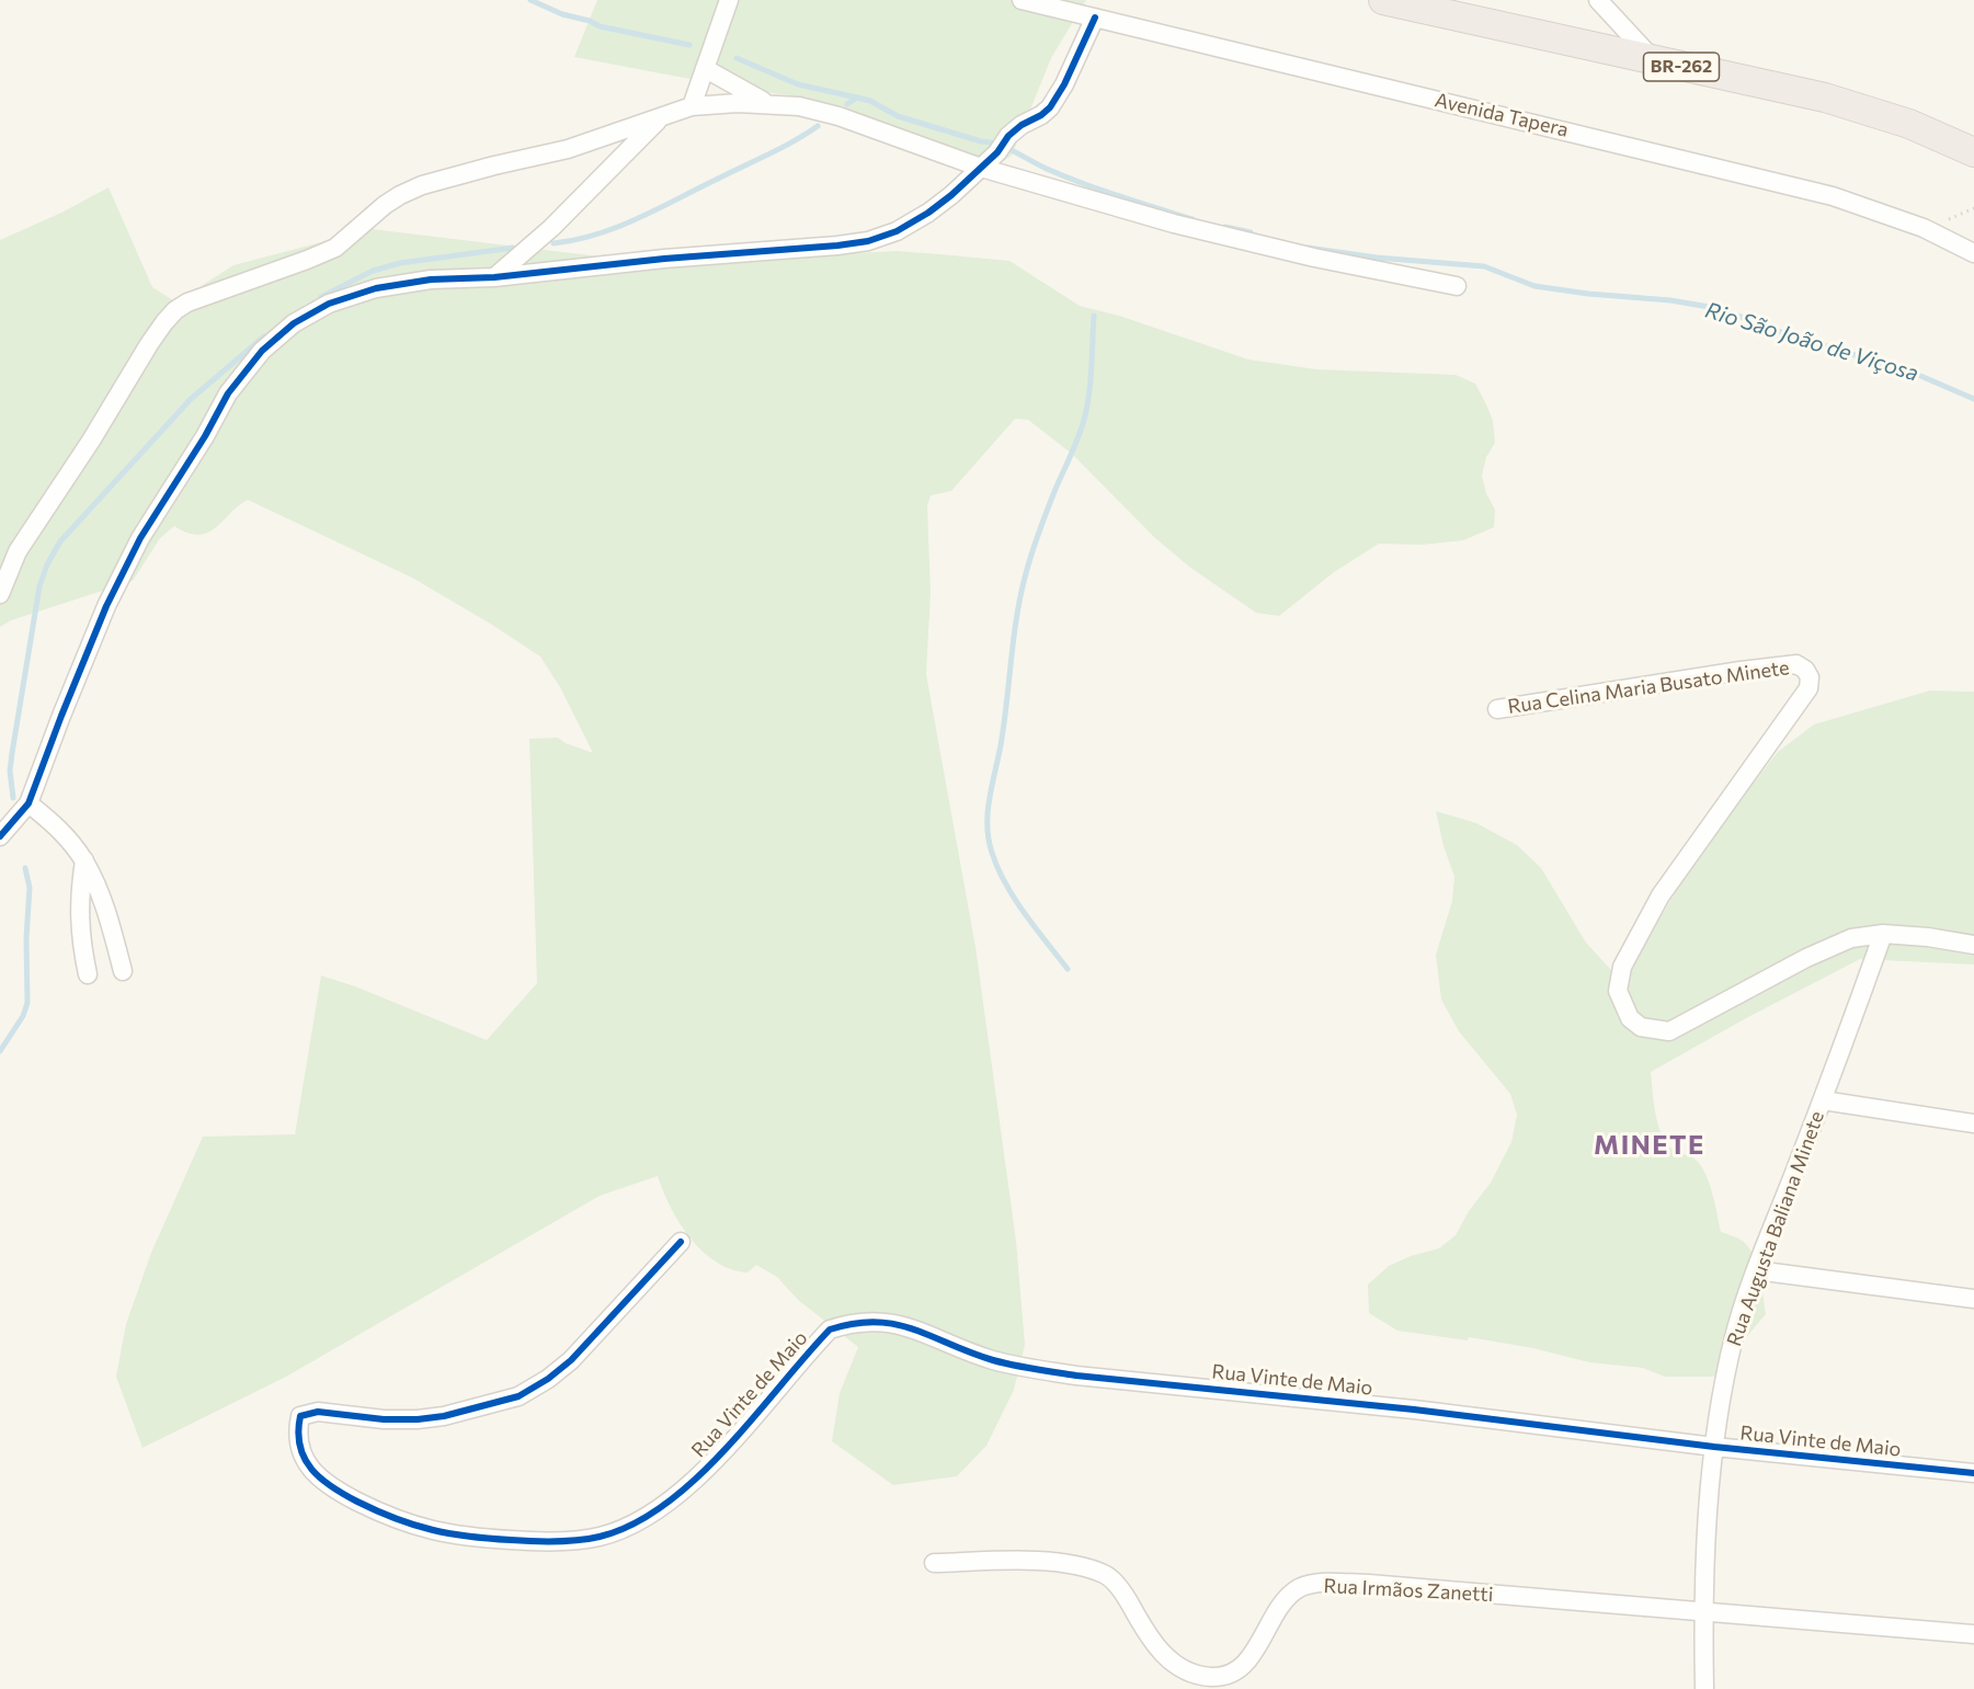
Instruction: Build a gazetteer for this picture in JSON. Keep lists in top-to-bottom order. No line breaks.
{"streets":{"highway":["BR-262"],"street":["Avenida Tapera","Rua Celina Maria Busato Minete","Rua Augusta Baliana Minete","Rua Vinte de Maio","Rua Irmãos Zanetti"]},"crossings":[["Rua Celina Maria Busato Minete","Rua Augusta Baliana Minete"],["Rua Augusta Baliana Minete","Rua Vinte de Maio"],["Rua Augusta Baliana Minete","Rua Irmãos Zanetti"]],"districts":["MINETE"],"water":["Rio São João de Viçosa"]}
